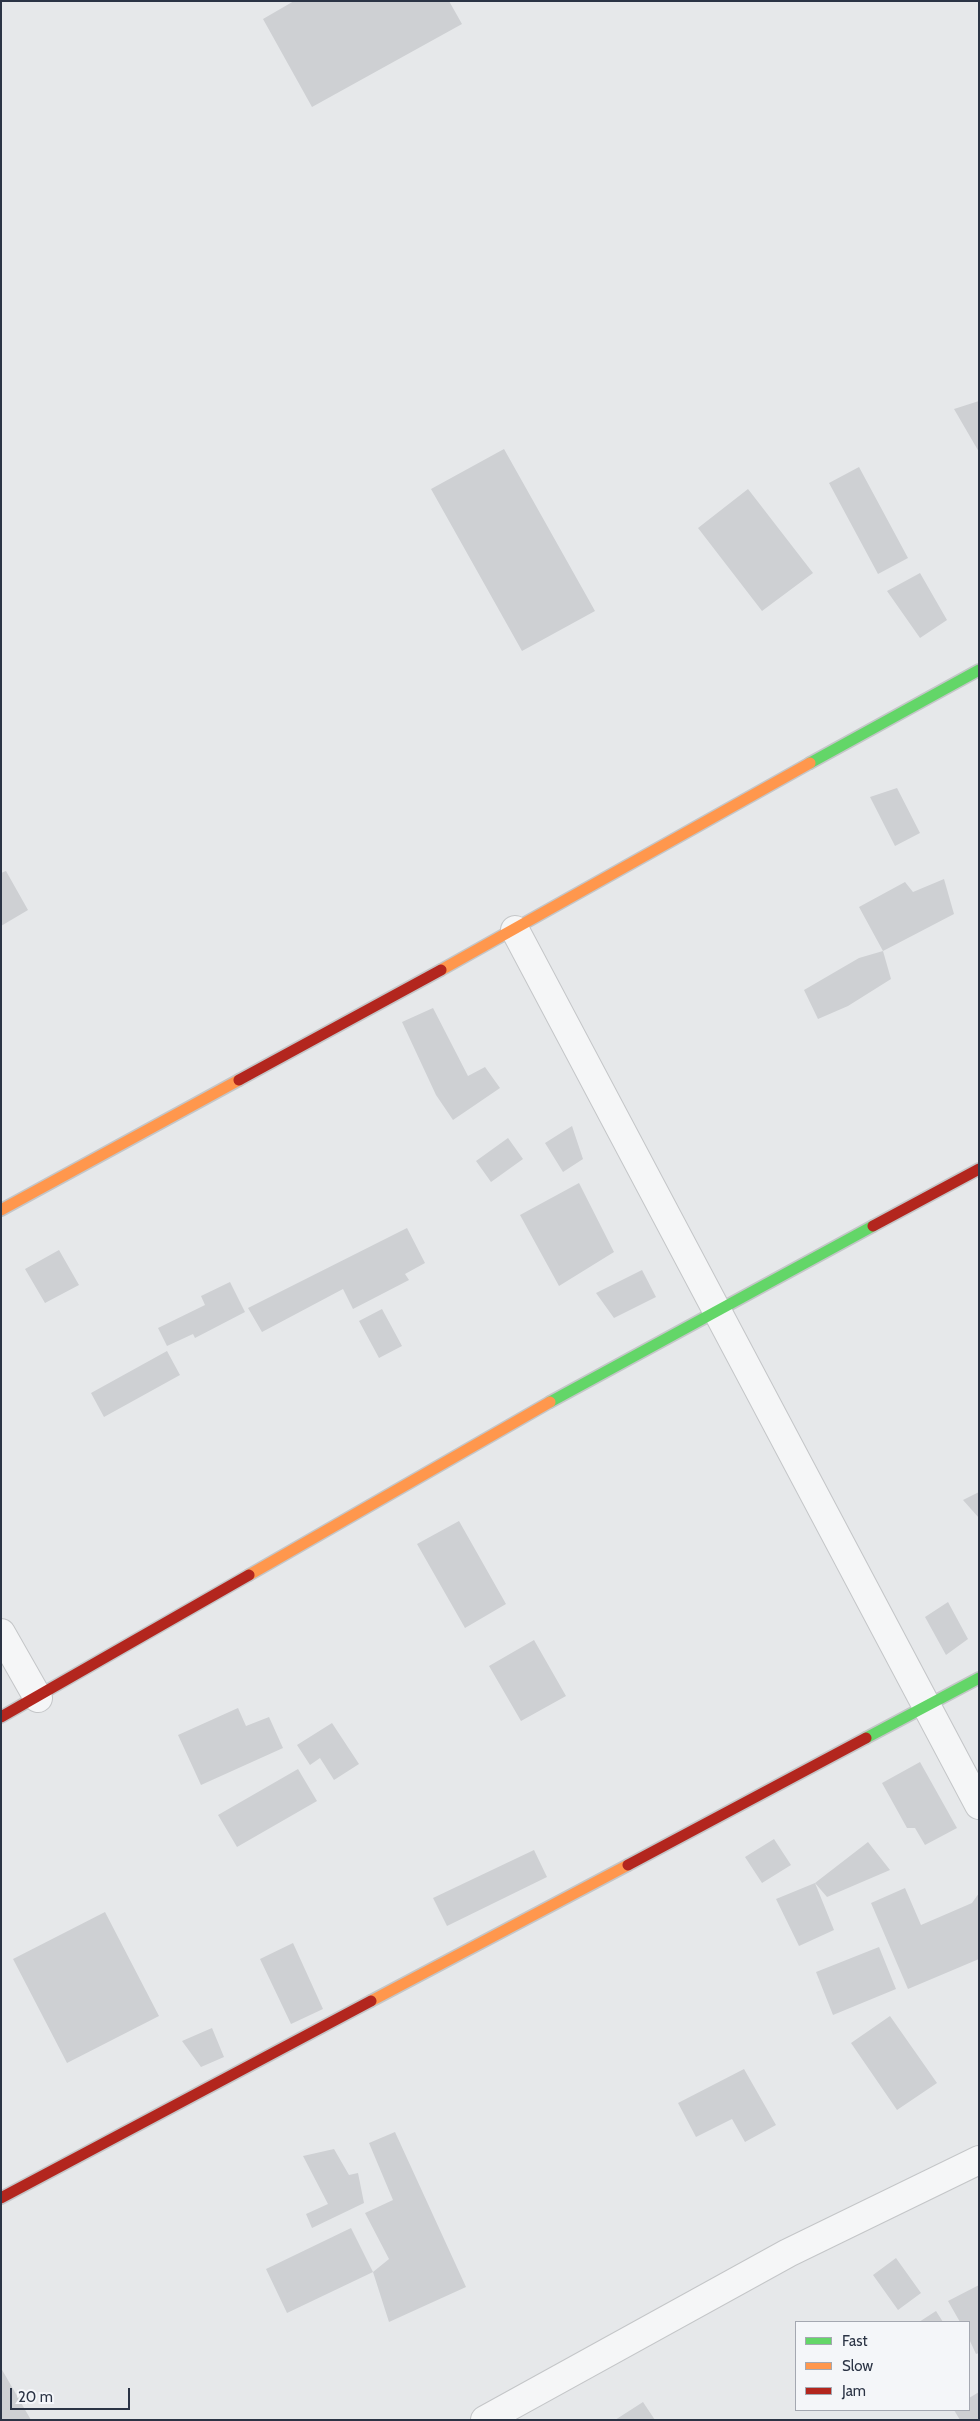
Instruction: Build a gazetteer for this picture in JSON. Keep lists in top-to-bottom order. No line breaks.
{"legend":["Fast","Slow","Jam"],"scale_bar":"20 m"}
